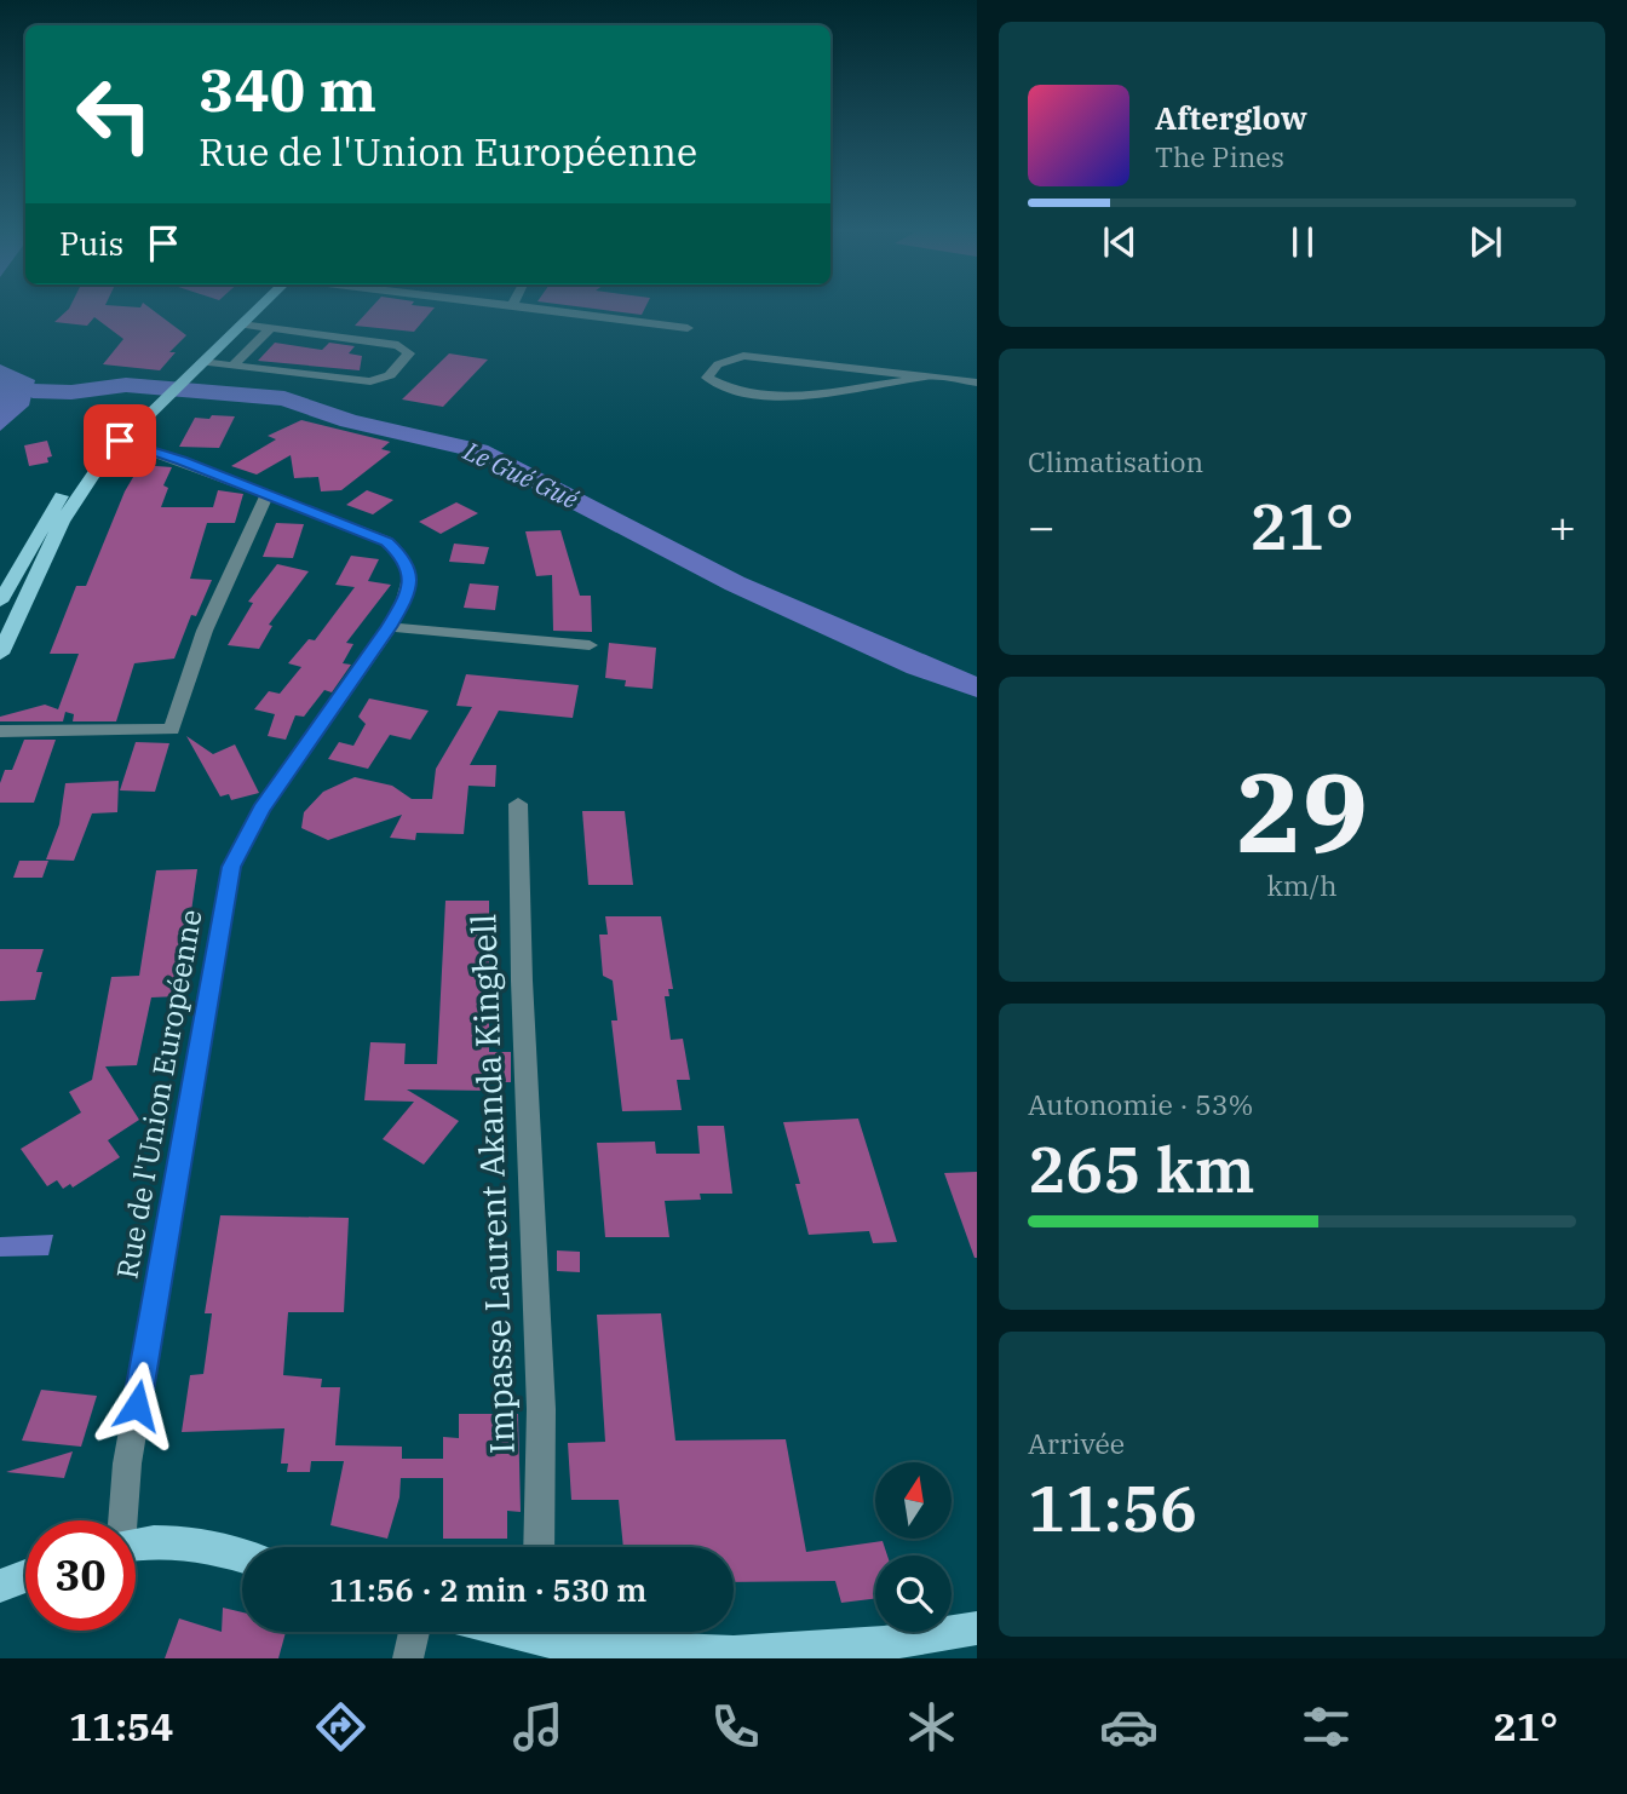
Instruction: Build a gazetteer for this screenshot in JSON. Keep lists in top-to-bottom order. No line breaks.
{"streets":{"street":["Rue de l'Union Européenne","Impasse Laurent Akanda Kingbell"]},"water":["Le Gué Gué"],"north":"top","page":{"turn":["340 m","Rue de l'Union Européenne"],"song":["Afterglow","The Pines"],"then":"Puis","tile":["Climatisation",["29","km/h"],["Autonomie · 53%","265 km"],["Arrivée","11:56"]],"heat":["−","21°","+"],"limit":"30","trip":"11:56 · 2 min · 530 m","tabs":["11:54","21°"]}}
